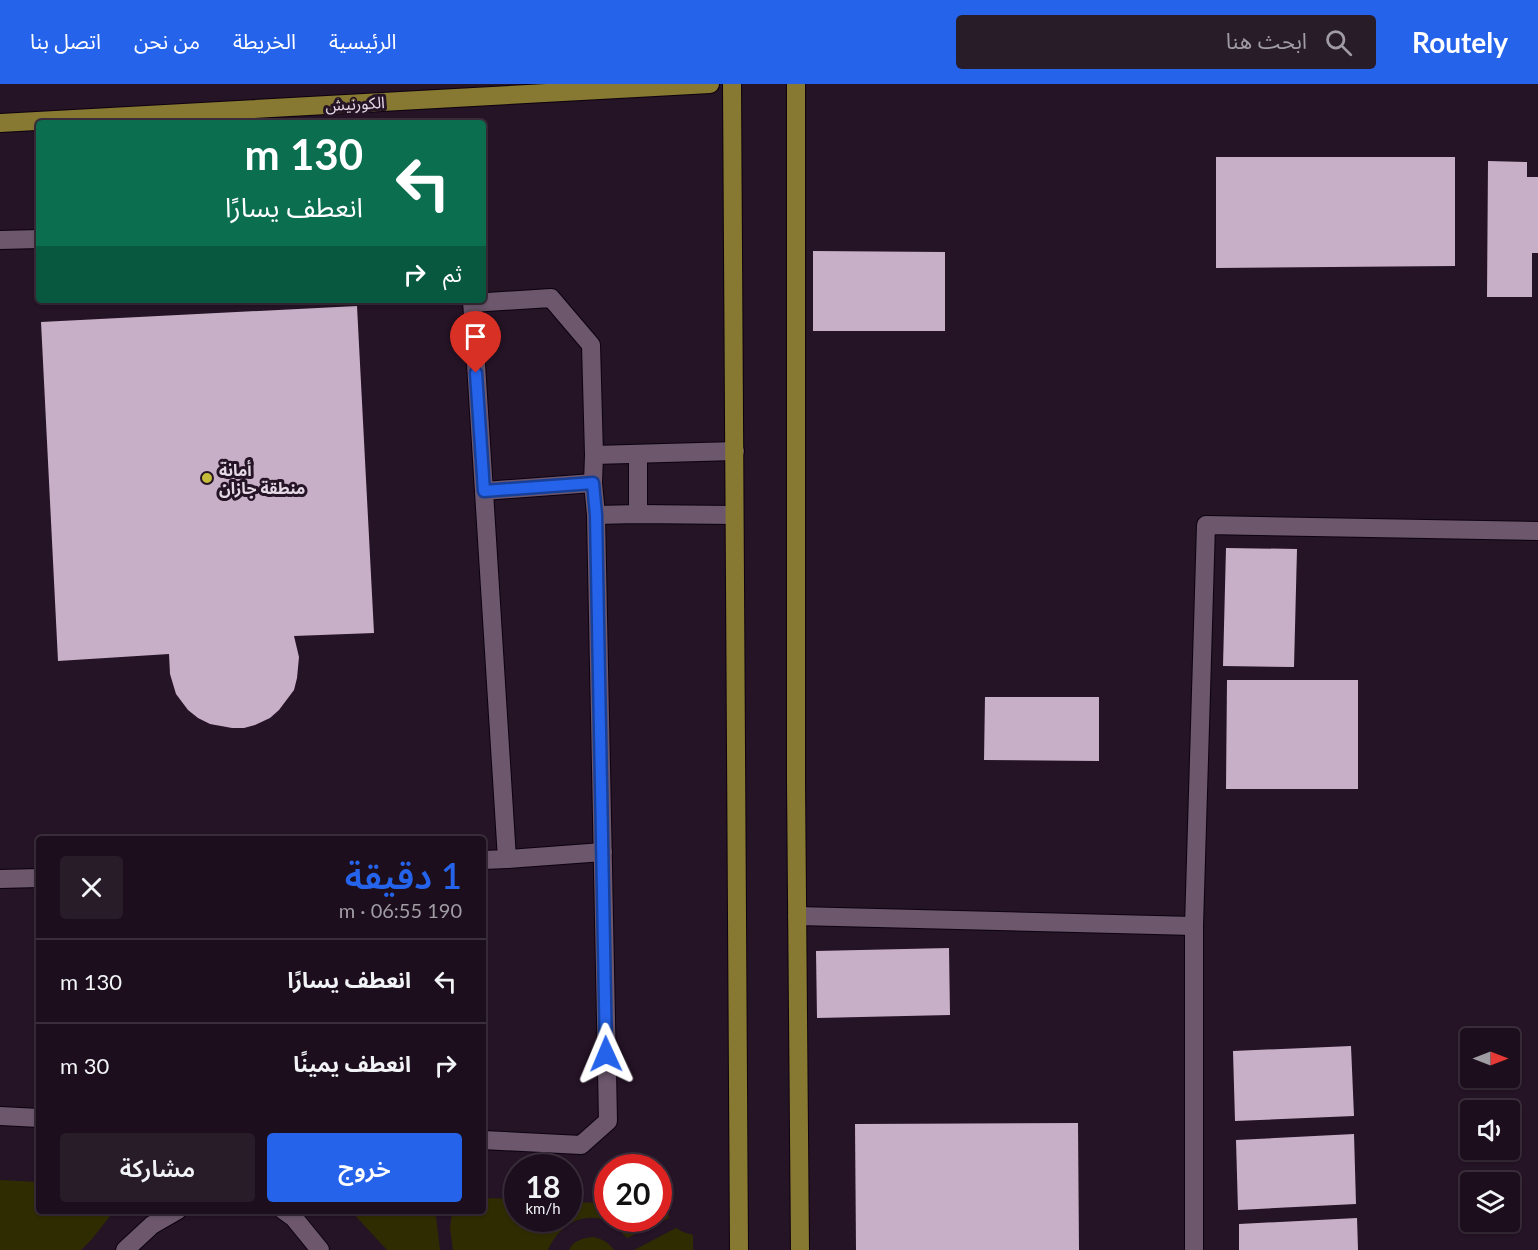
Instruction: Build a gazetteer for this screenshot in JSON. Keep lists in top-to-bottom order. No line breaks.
{"streets":{"main road":["الكورنيش"]},"places":["أمانة منطقة جازان"],"north":"right","page":{"header":"Routely","search":"ابحث هنا","nav":["الرئيسية","الخريطة","من نحن","اتصل بنا"],"turn":["130 m","انعطف يسارًا"],"then":"ثم","heading":["1 دقيقة","190 m · 06:55"],"list":[{"name":"انعطف يسارًا","value":"130 m"},{"name":"انعطف يمينًا","value":"30 m"}],"buttons":["خروج","مشاركة"],"speed":"18 km/h","limit":"20"}}
